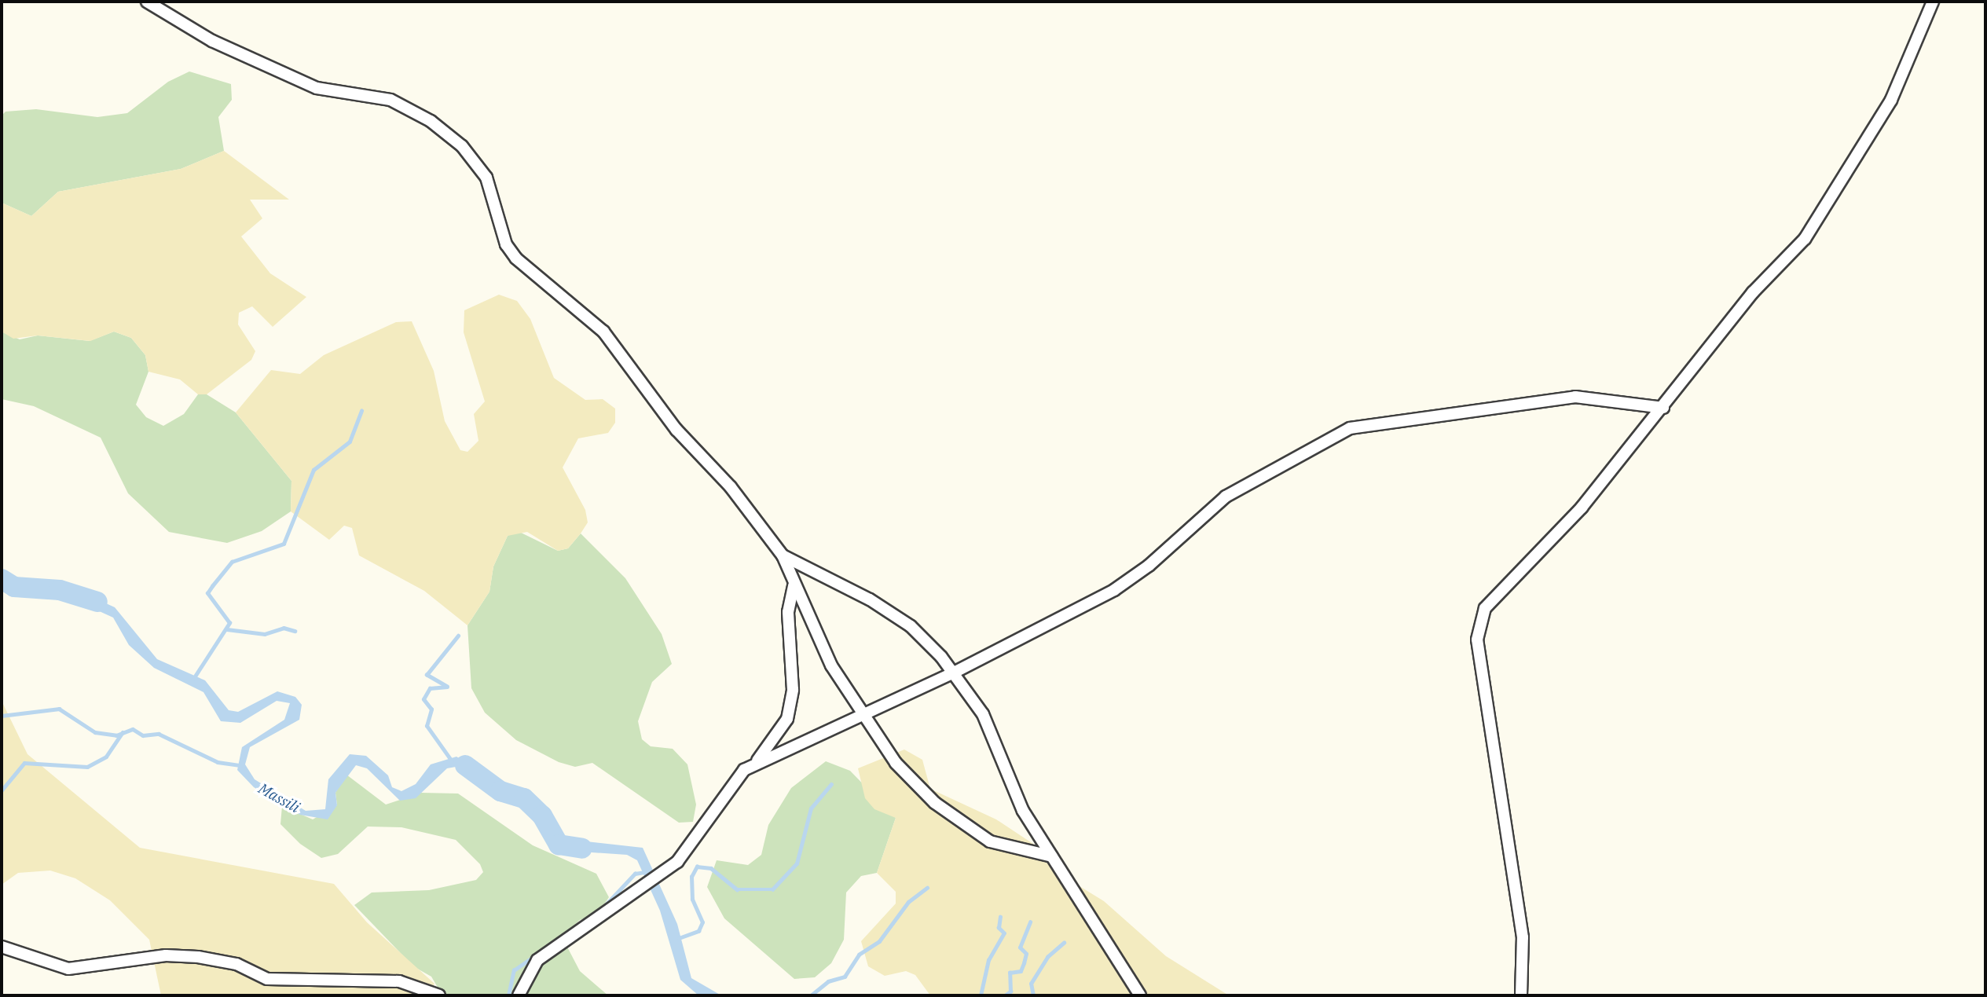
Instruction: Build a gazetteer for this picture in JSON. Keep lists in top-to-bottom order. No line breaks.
{"water":["Massili"]}
